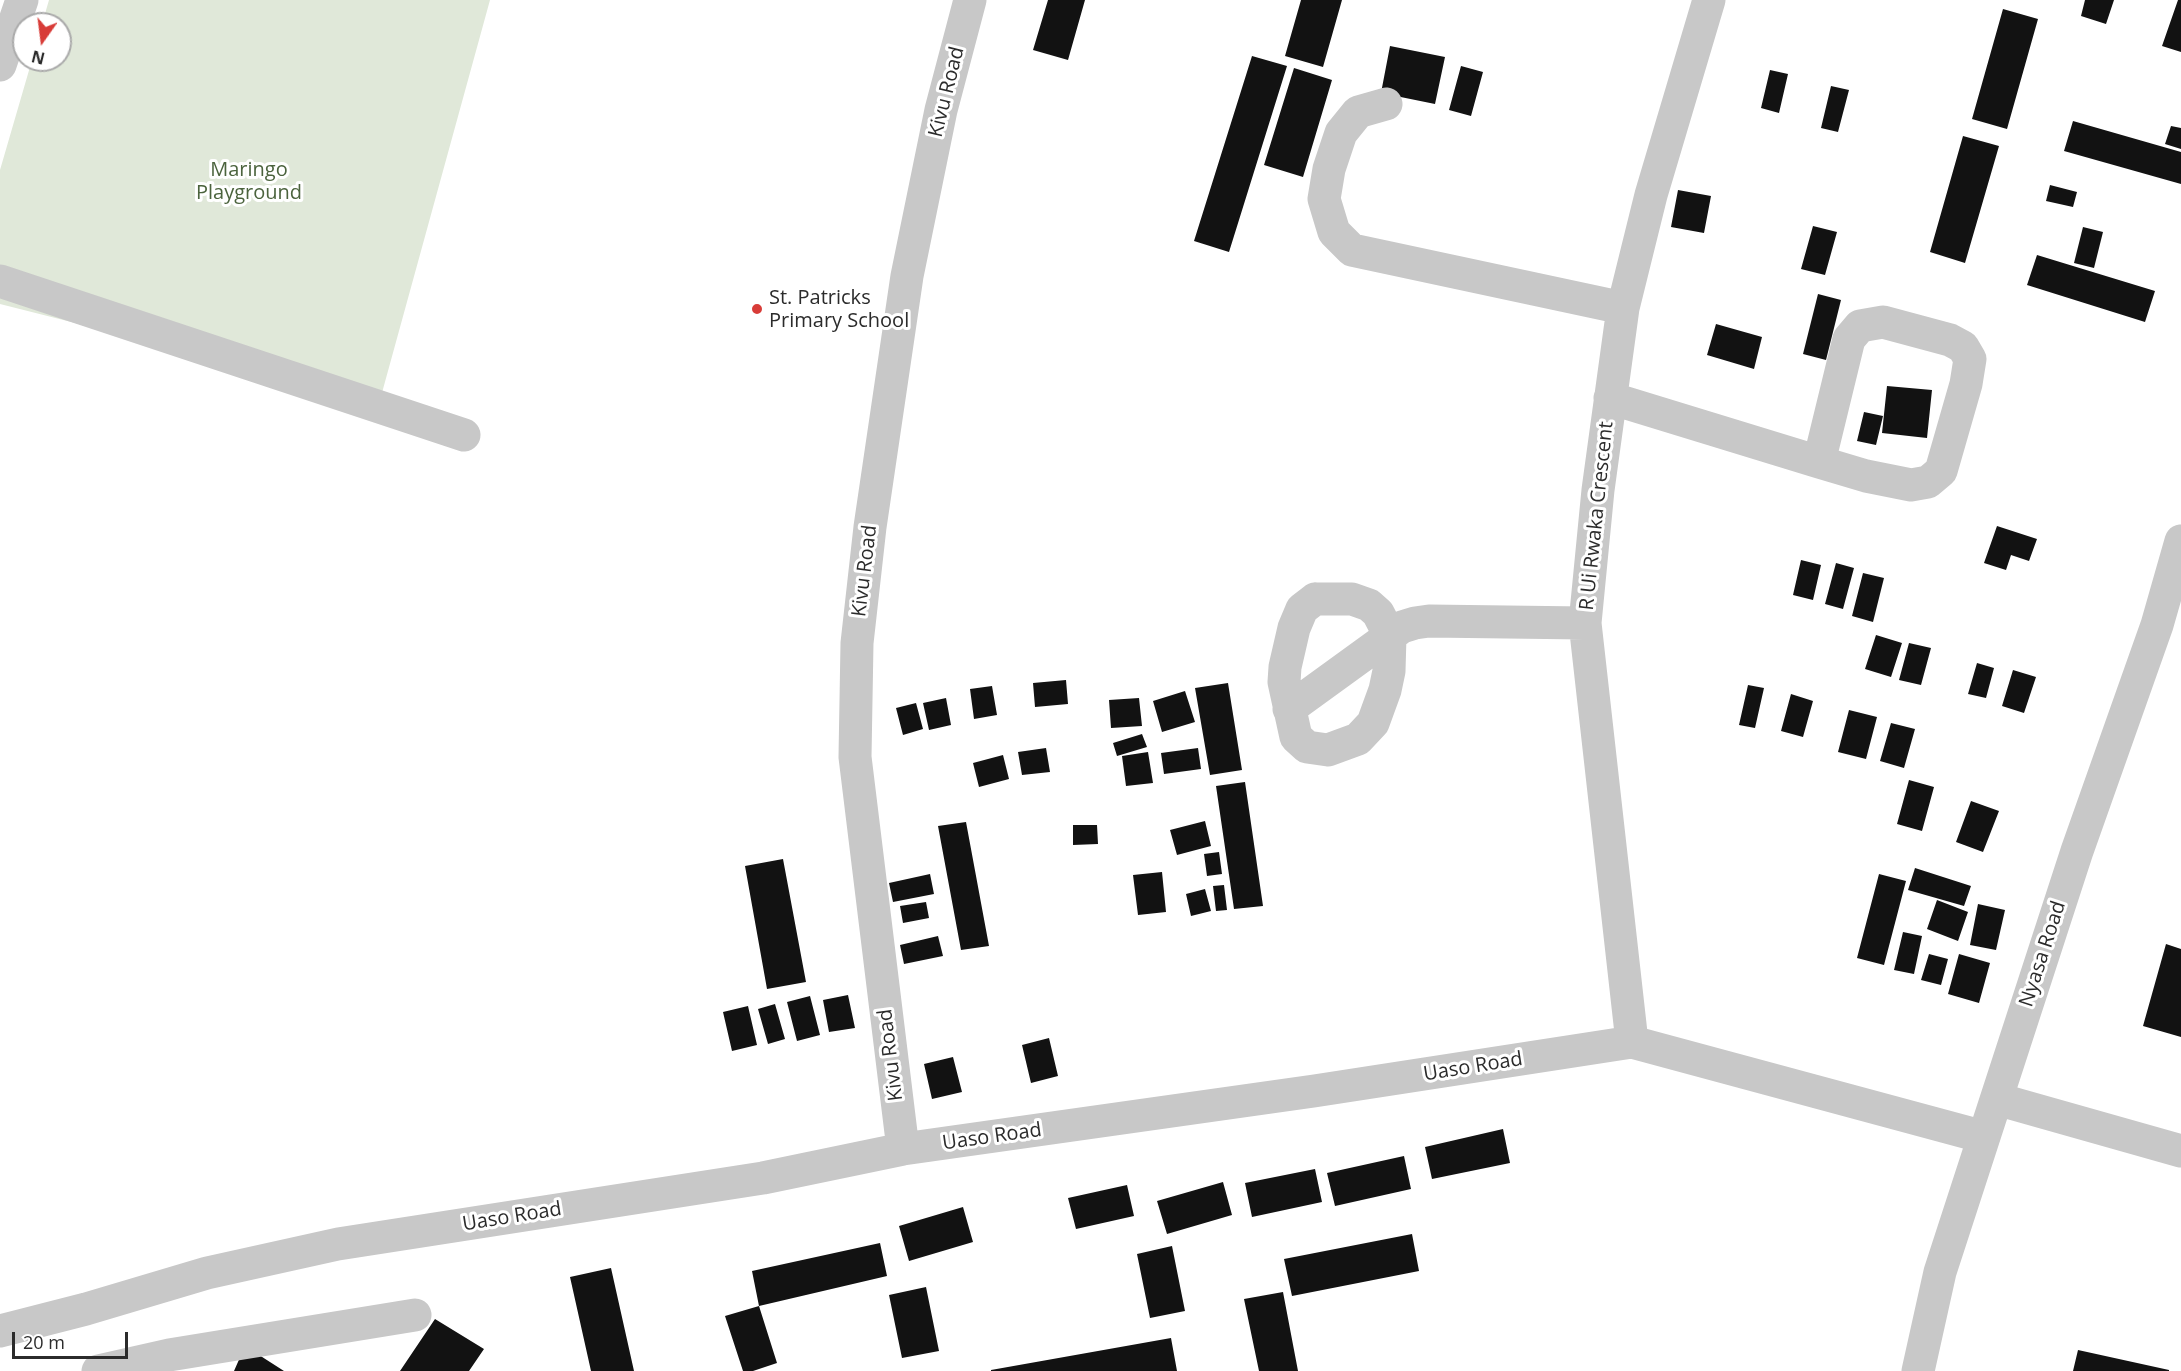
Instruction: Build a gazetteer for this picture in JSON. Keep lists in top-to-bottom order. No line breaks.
{"streets":{"street":["Kivu Road","R Ui Rwaka Crescent","Nyasa Road","Uaso Road"]},"crossings":[["Kivu Road","Uaso Road"],["R Ui Rwaka Crescent","Uaso Road"],["Nyasa Road","Uaso Road"]],"parks":["Maringo Playground"],"places":["St. Patricks Primary School"],"scale_bar":"20 m","north":"bottom"}
